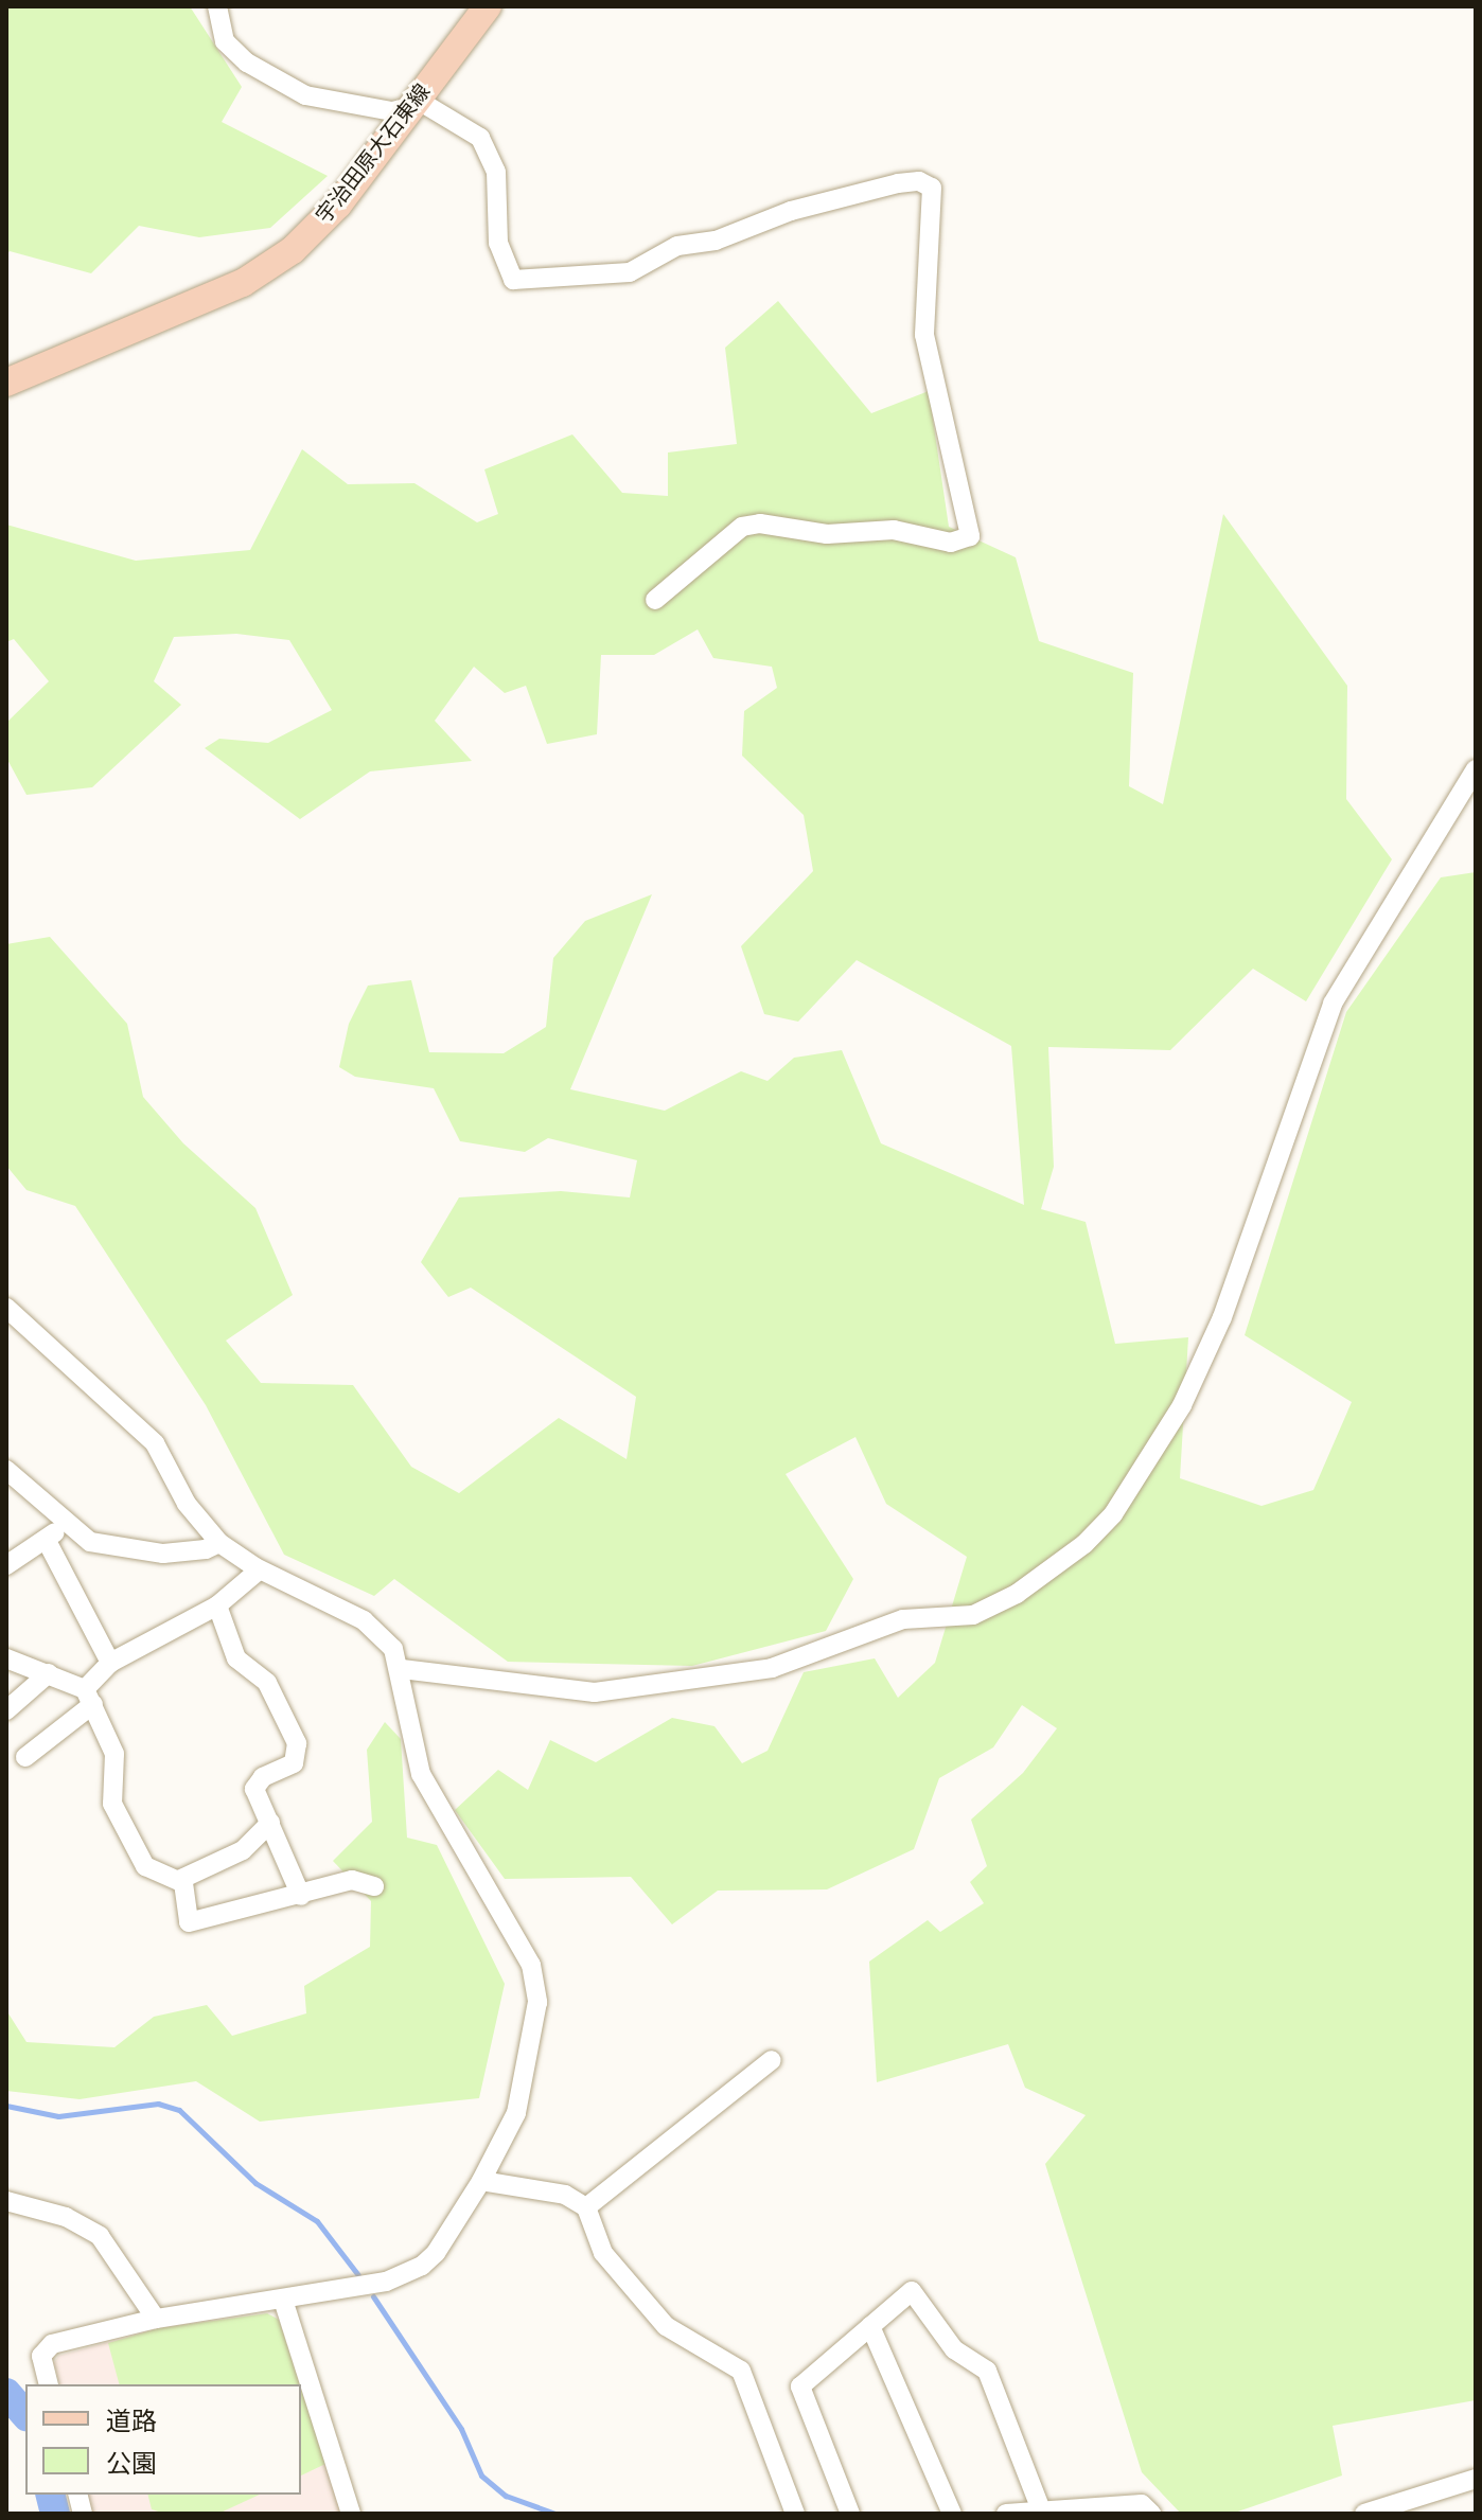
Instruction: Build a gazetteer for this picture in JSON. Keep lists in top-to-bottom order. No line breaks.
{"streets":{"main road":["宇治田原大石東線"]},"legend":["道路","公園"]}
